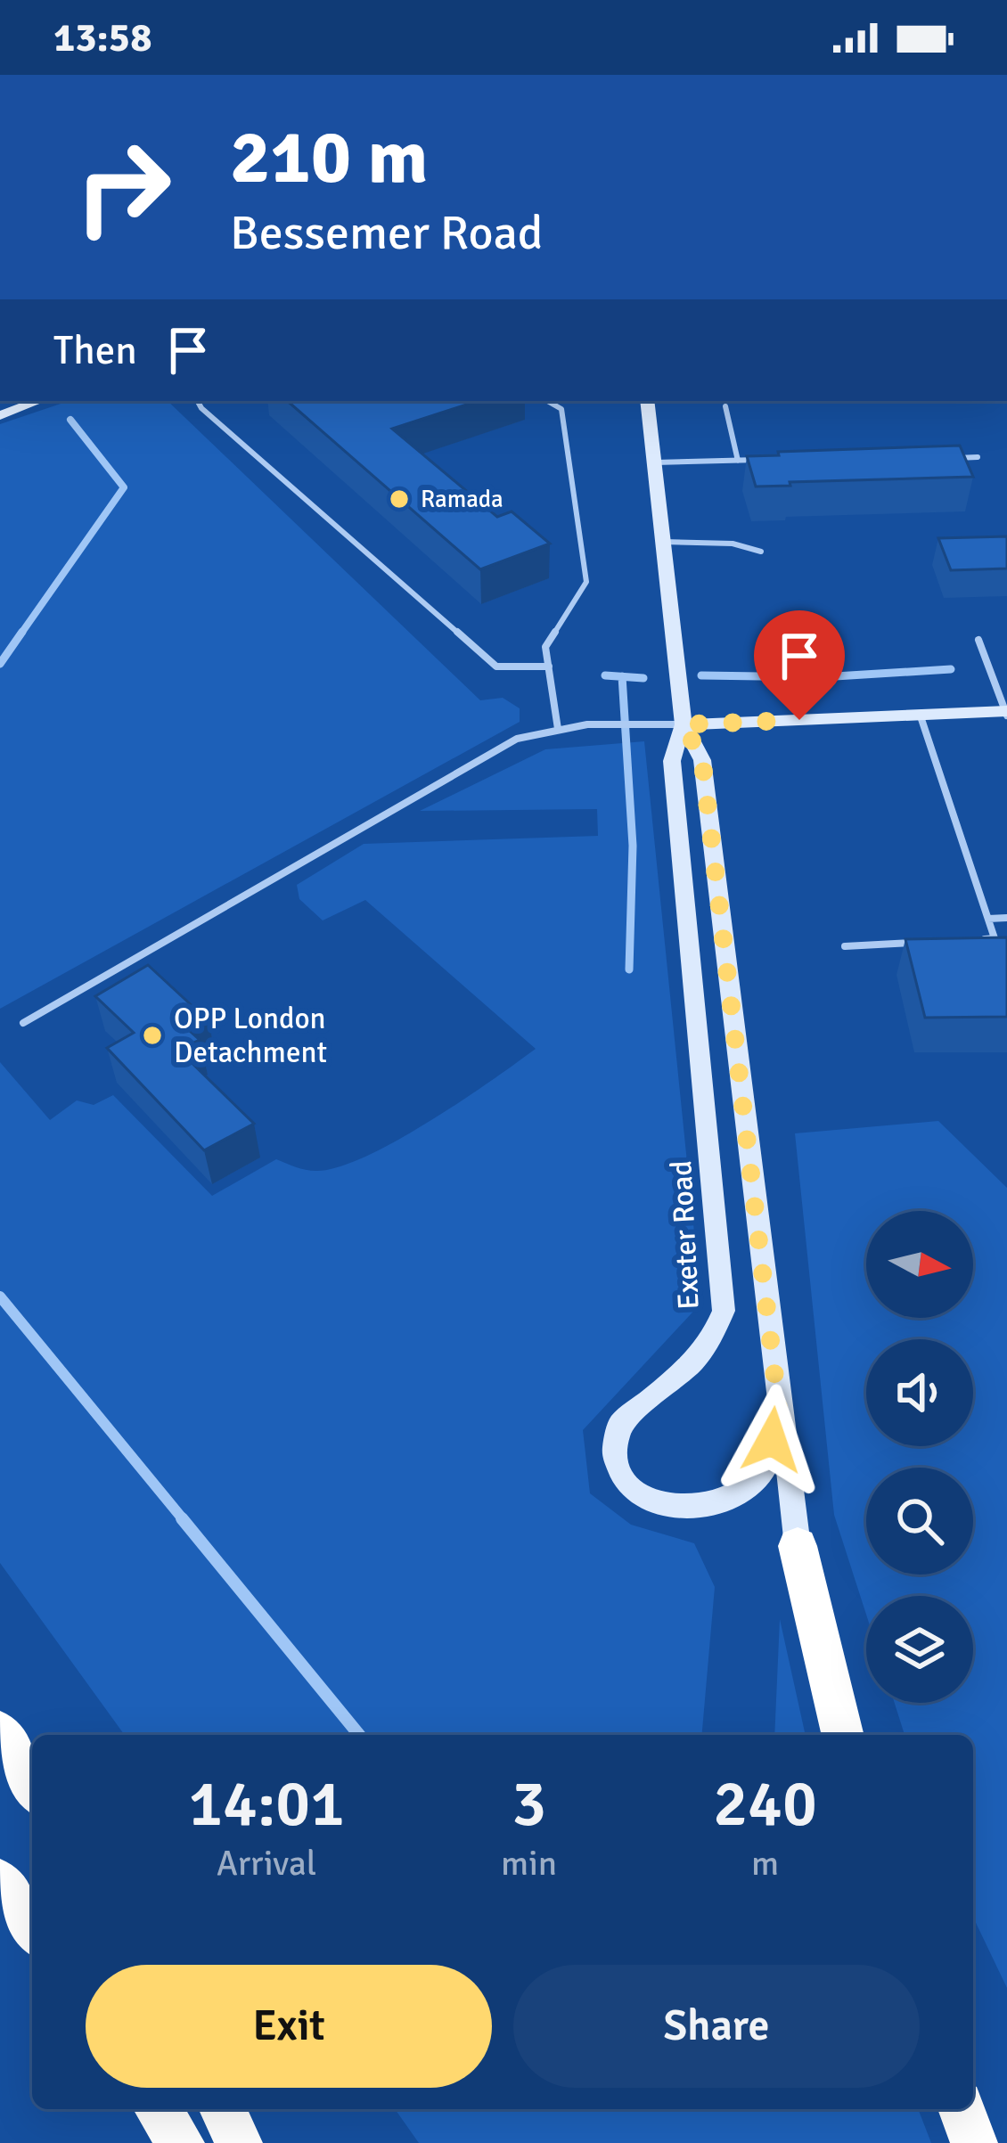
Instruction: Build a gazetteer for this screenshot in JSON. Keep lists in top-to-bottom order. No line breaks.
{"streets":{"street":["Exeter Road"]},"places":["Ramada","OPP London Detachment"],"north":"right","page":{"status":"13:58","turn":["210 m","Bessemer Road"],"then":"Then","eta":["14:01","Arrival","3","min","240","m"],"buttons":["Exit","Share"]}}
